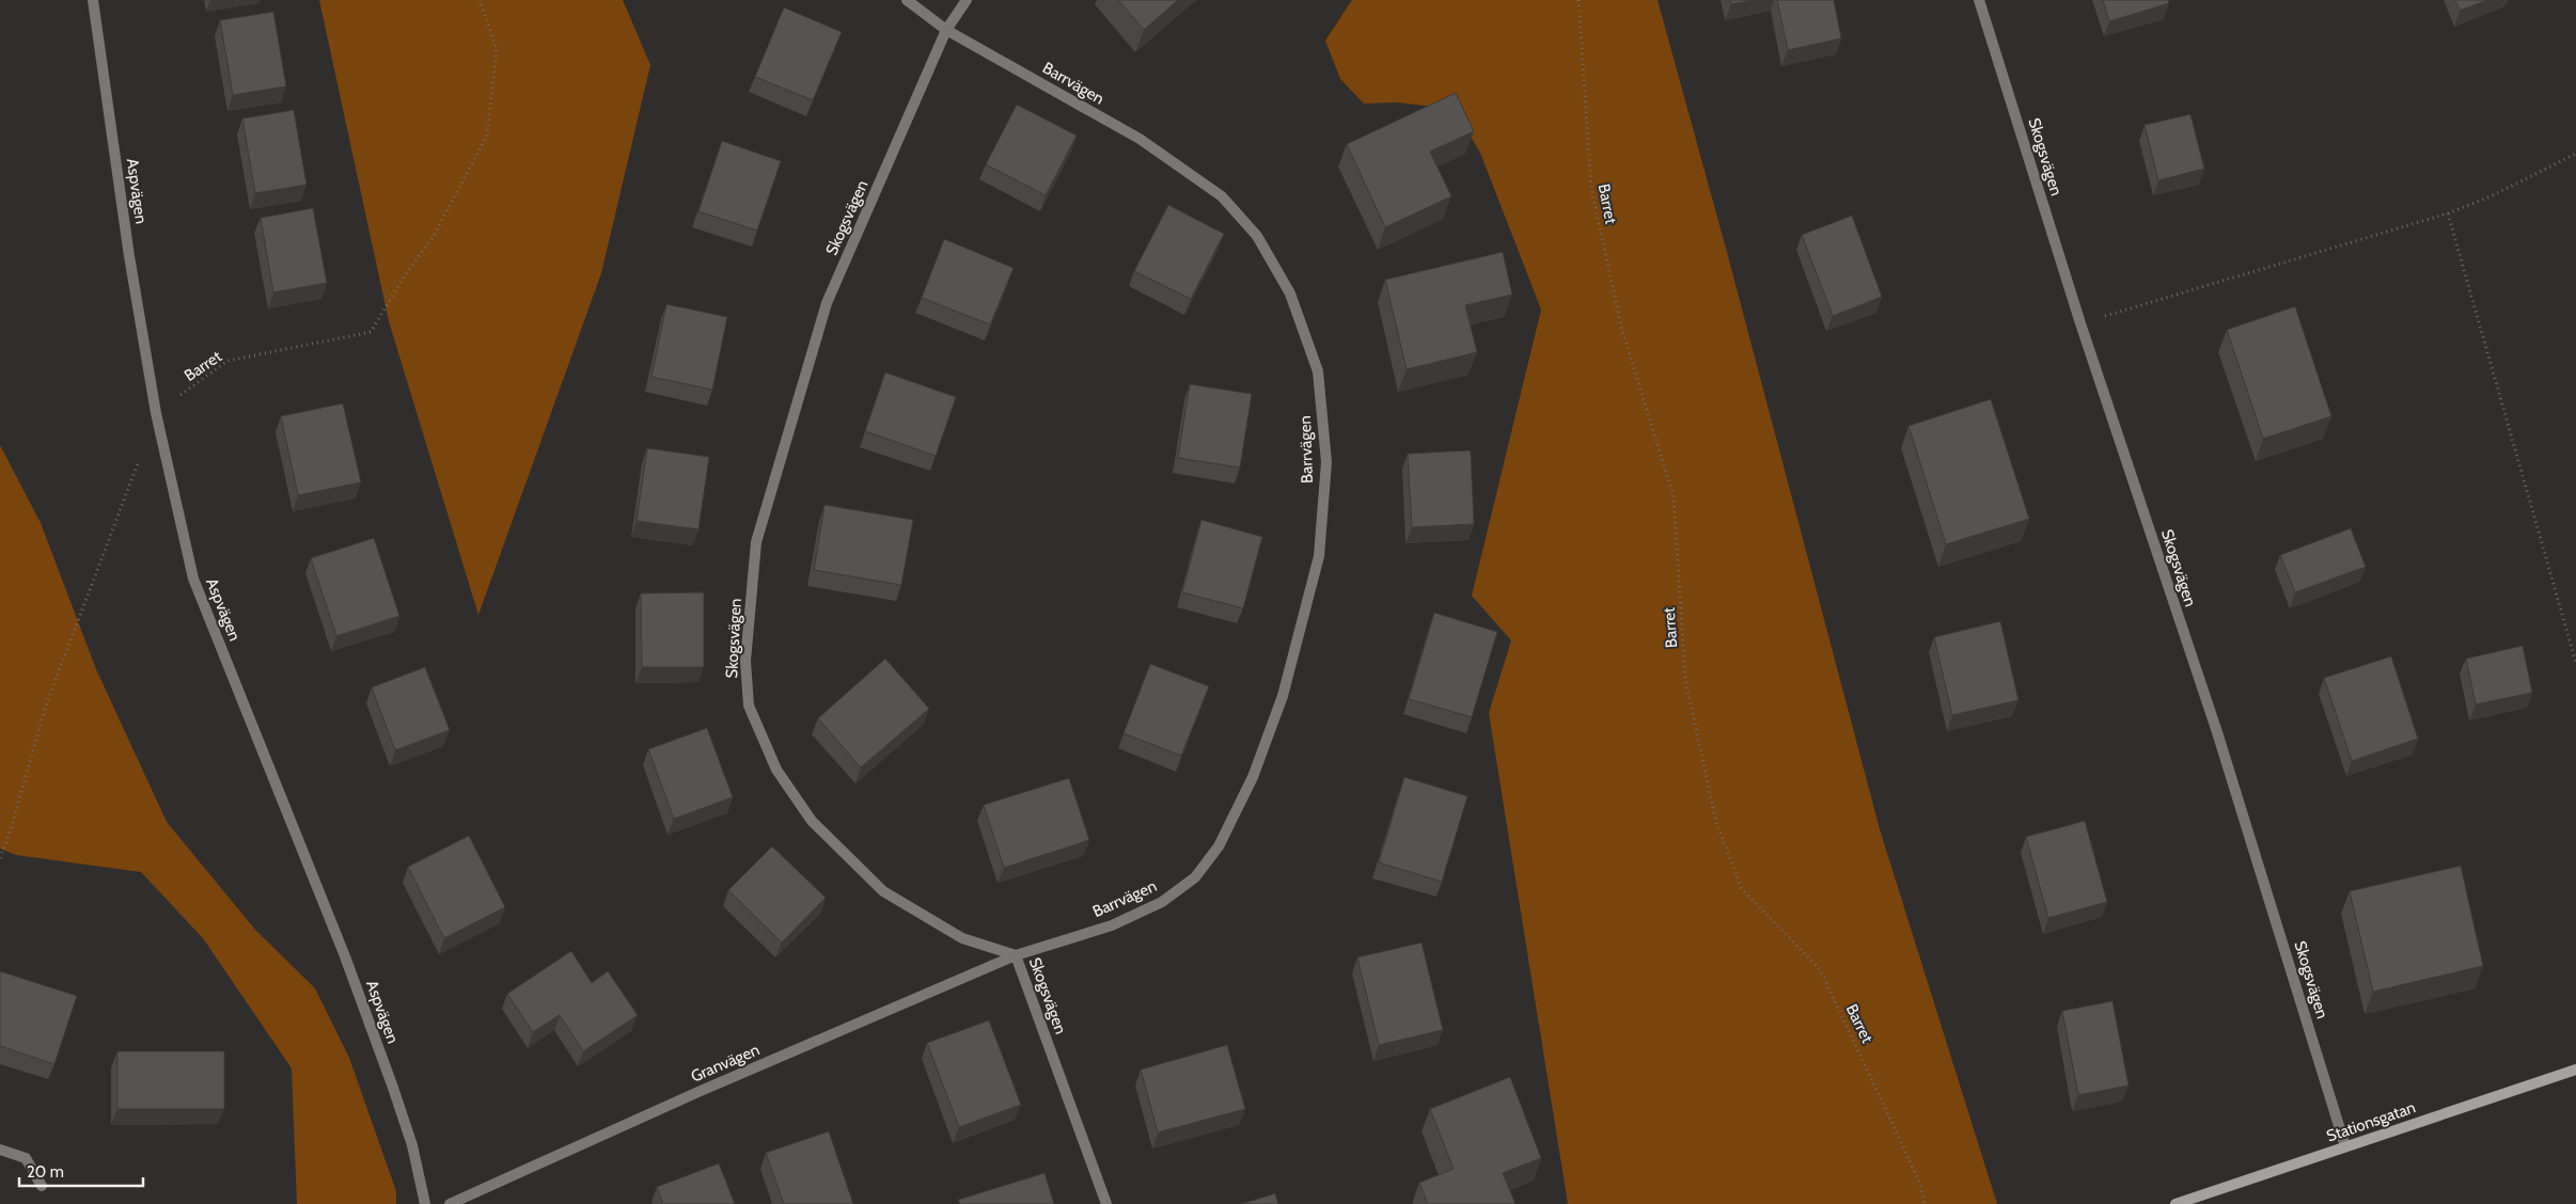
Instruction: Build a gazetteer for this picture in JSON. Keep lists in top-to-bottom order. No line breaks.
{"streets":{"street":["Barrvägen","Skogsvägen","Aspvägen","Granvägen","Stationsgatan"],"path":["Barret"]},"crossings":[["Barrvägen","Skogsvägen"],["Barrvägen","Granvägen"],["Skogsvägen","Granvägen"],["Skogsvägen","Stationsgatan"],["Aspvägen","Barret"]],"scale_bar":"20 m"}
